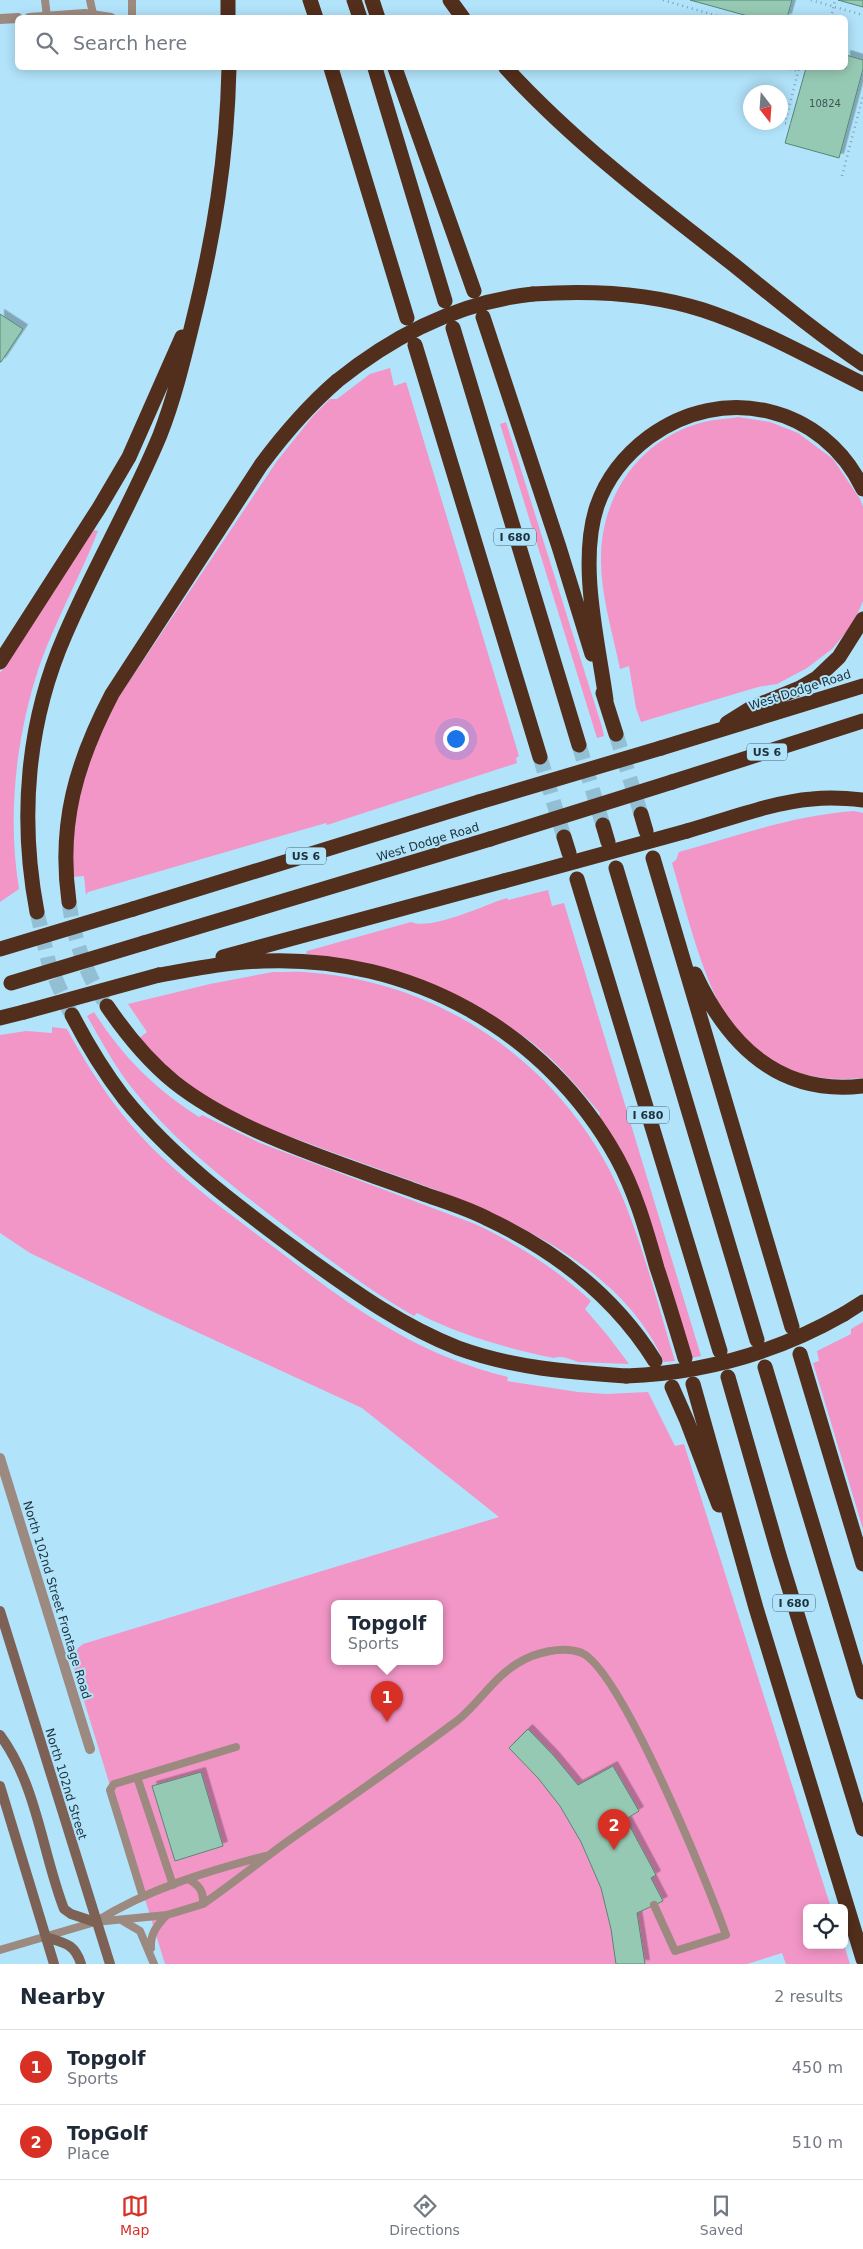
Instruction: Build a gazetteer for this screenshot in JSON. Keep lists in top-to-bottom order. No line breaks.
{"streets":{"highway":["I 680","West Dodge Road","US 6"],"main road":["North 102nd Street"],"street":["North 102nd Street Frontage Road"]},"house_numbers":["10824"],"north":"bottom","page":{"search":"Search here","popup":["Topgolf","Sports"],"pins":["1","2"],"heading":["Nearby","2 results"],"list":[{"mark":"1","name":"Topgolf","note":"Sports","value":"450 m"},{"mark":"2","name":"TopGolf","note":"Place","value":"510 m"}],"nav":["Map","Directions","Saved"]}}
